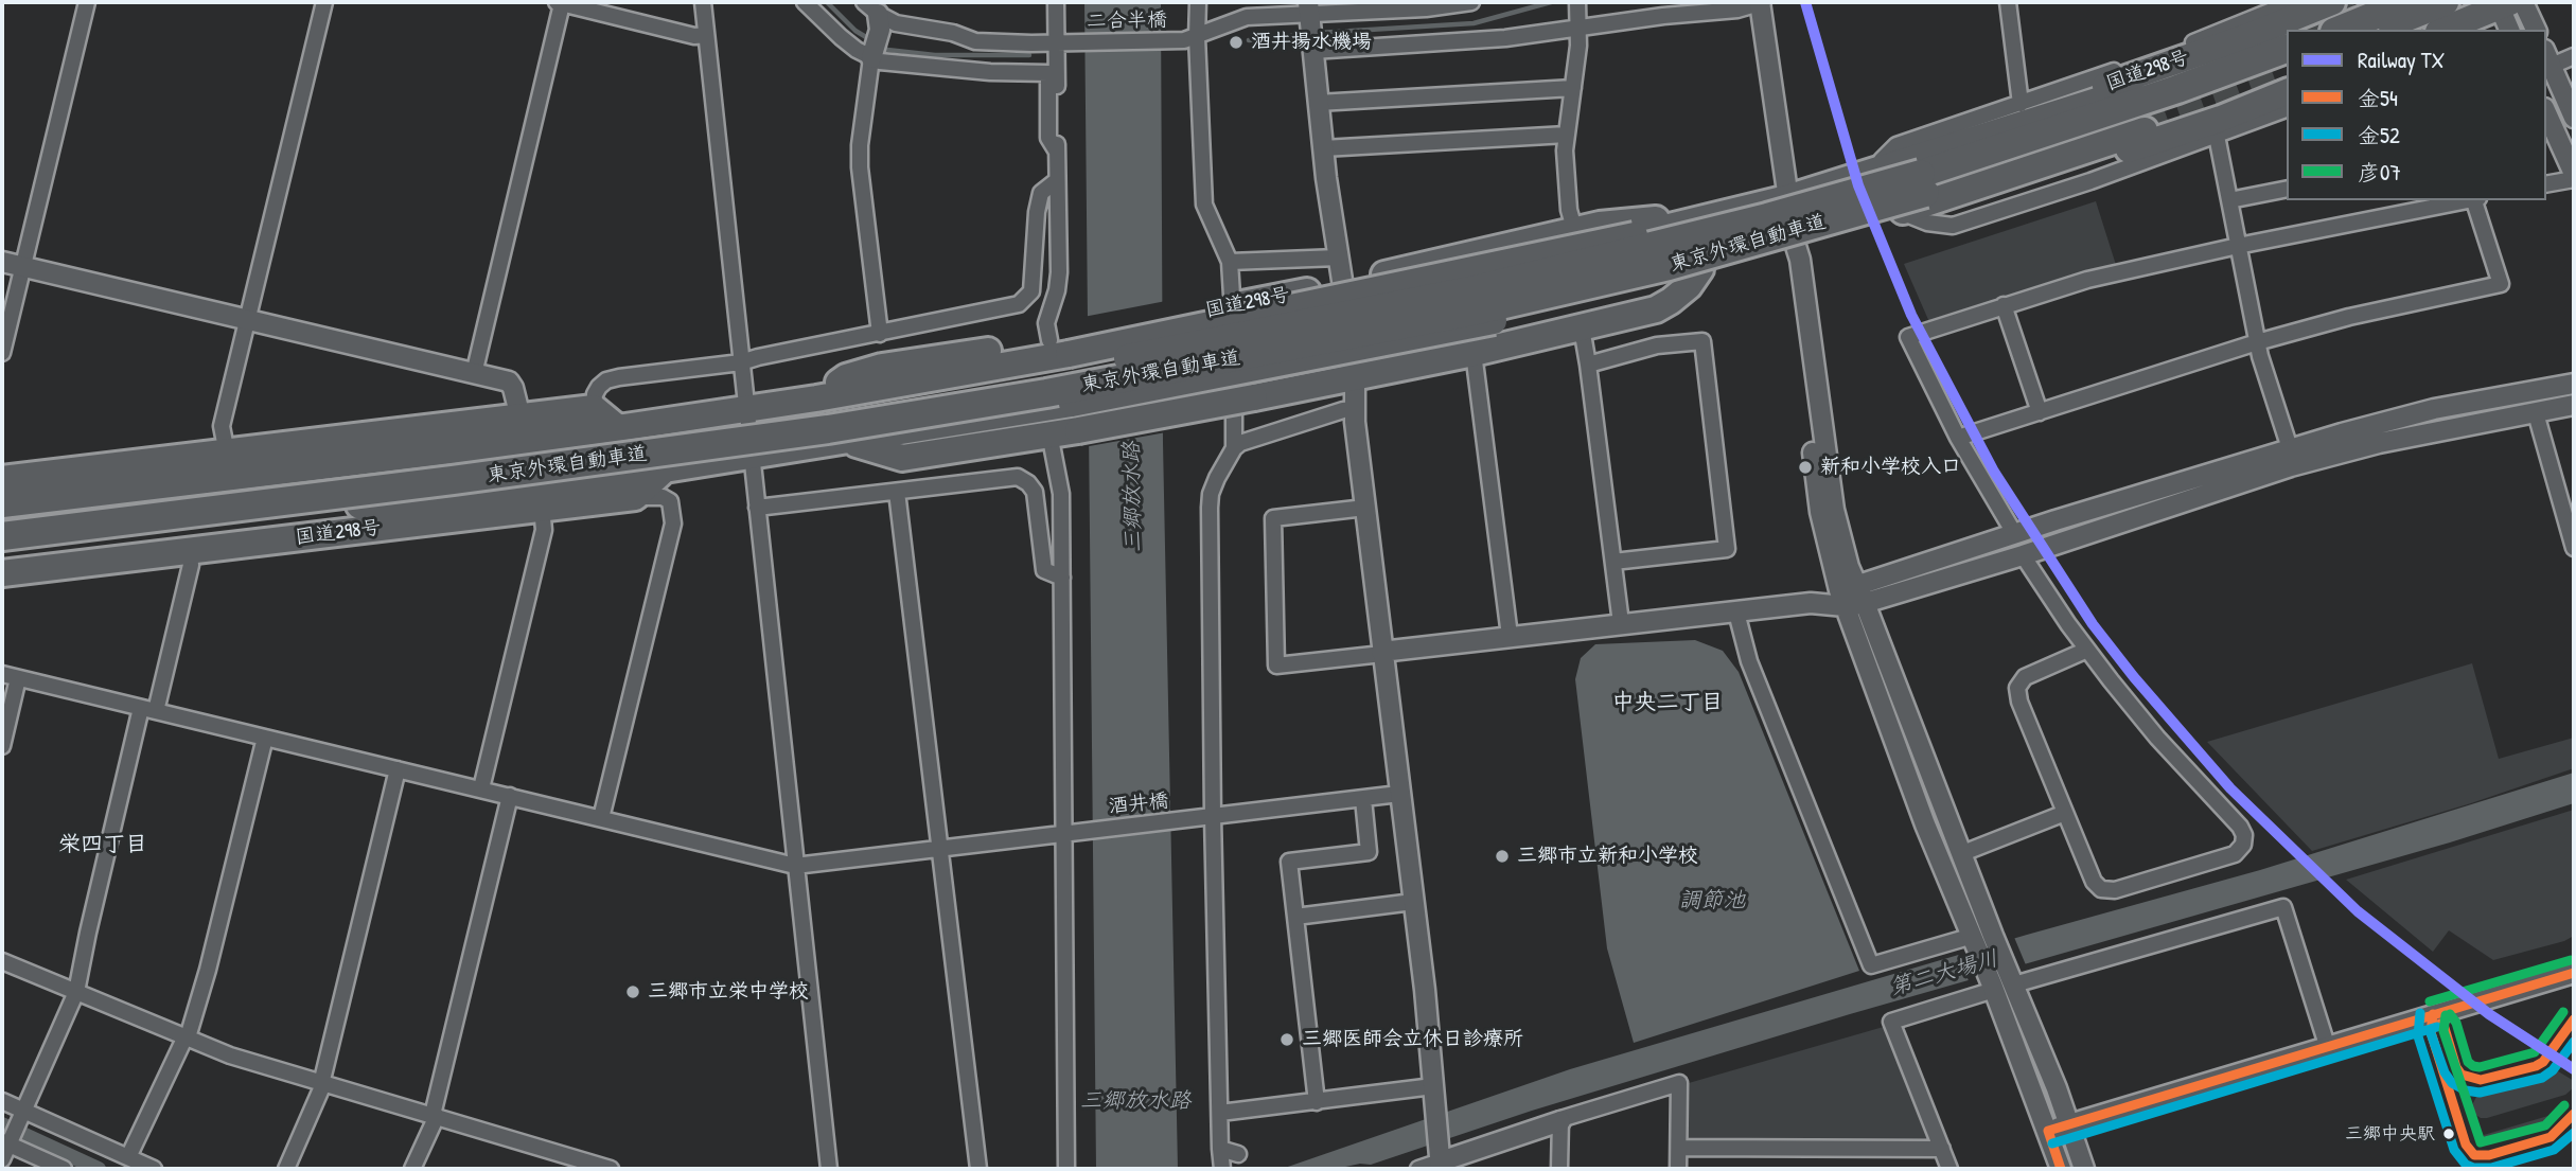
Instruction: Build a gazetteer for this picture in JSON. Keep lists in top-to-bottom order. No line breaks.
{"streets":{"highway":["国道298号","東京外環自動車道"],"street":["二合半橋","酒井橋"]},"districts":["中央二丁目","栄四丁目"],"water":["三郷放水路","調節池","第二大場川"],"places":["酒井揚水機場","新和小学校入口","三郷市立新和小学校","三郷市立栄中学校","三郷医師会立休日診療所","三郷中央駅"],"lines":["rail line TX","transit line 彦07","transit line 金54","transit line 金52"],"legend":["Railway TX","金54","金52","彦07"]}
